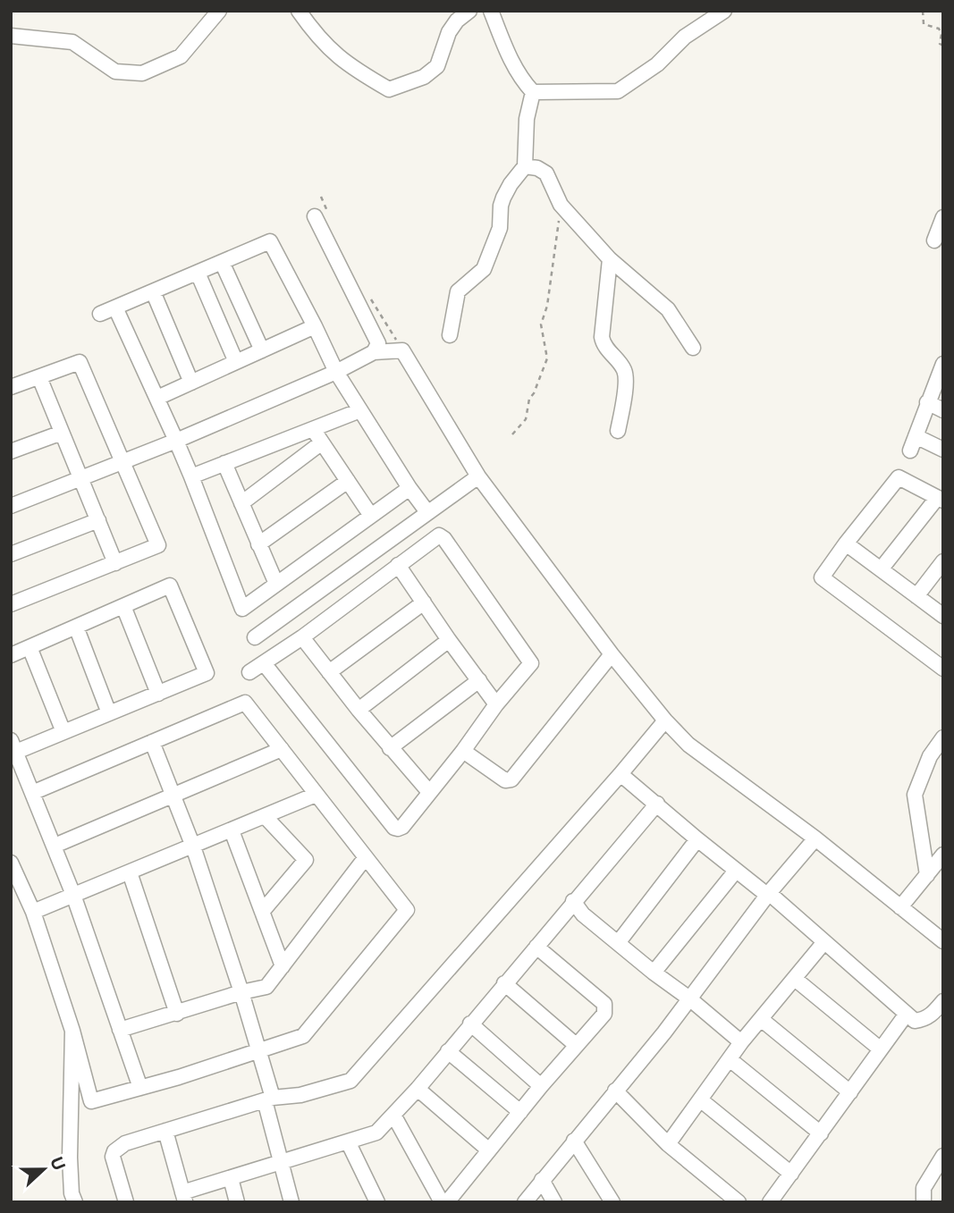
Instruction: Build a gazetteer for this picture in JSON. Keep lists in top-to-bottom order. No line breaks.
{"north":"right"}
